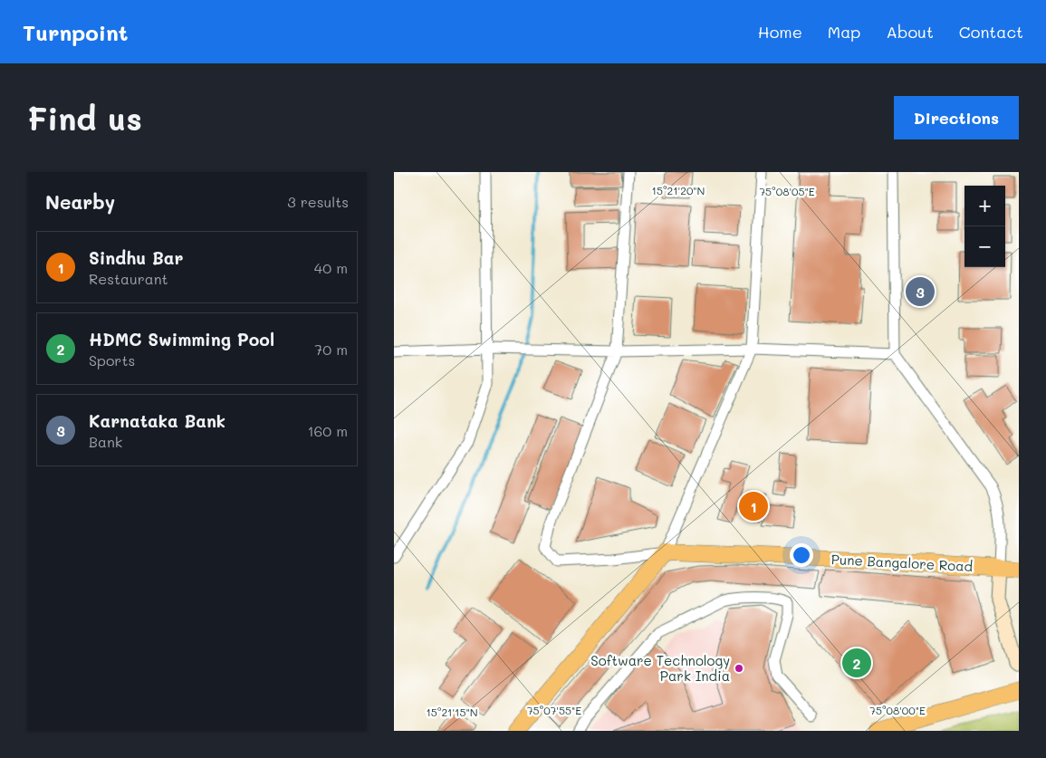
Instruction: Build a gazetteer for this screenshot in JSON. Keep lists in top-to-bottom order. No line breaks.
{"streets":{"main road":["Pune Bangalore Road"]},"places":["Software Technology Park India"],"page":{"header":"Turnpoint","nav":["Home","Map","About","Contact"],"buttons":"Directions","title":"Find us","heading":["Nearby","3 results"],"map_buttons":["+","−"],"list":[{"mark":"1","name":"Sindhu Bar","note":"Restaurant","value":"40 m"},{"mark":"2","name":"HDMC Swimming Pool","note":"Sports","value":"70 m"},{"mark":"3","name":"Karnataka Bank","note":"Bank","value":"160 m"}],"pins":["3","1","2"]},"coordinates":["15°21'20\"N","75°08'05\"E","75°07'55\"E","75°08'00\"E","15°21'15\"N"]}
